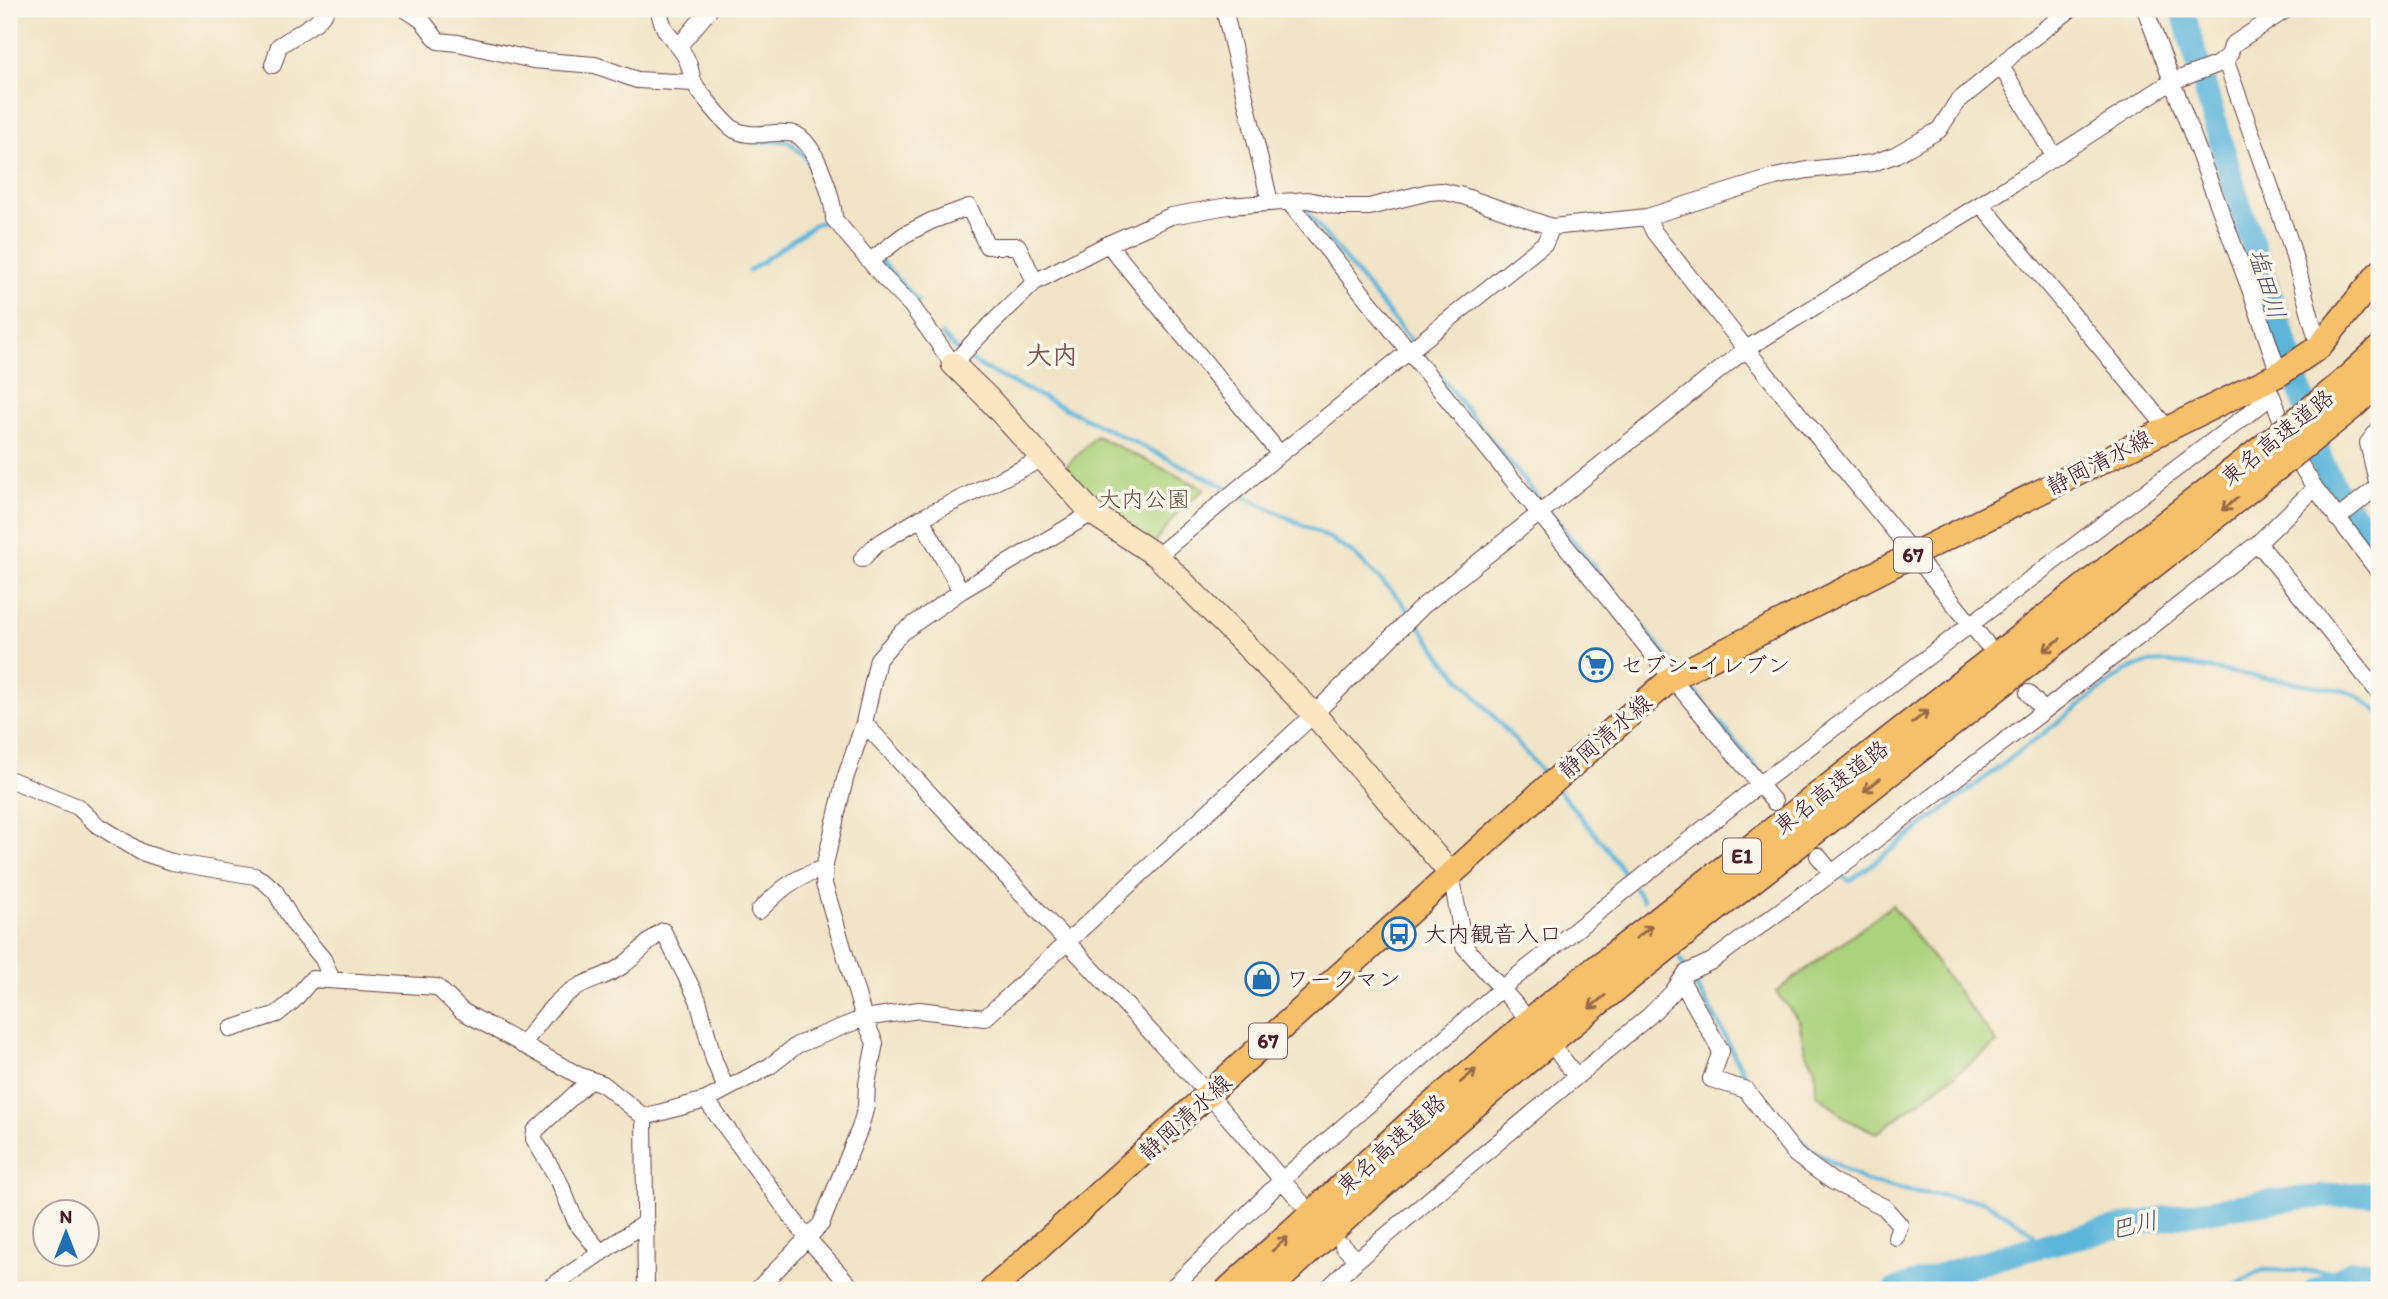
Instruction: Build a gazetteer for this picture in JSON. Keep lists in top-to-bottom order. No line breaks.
{"streets":{"highway":["東名高速道路","E1"],"main road":["静岡清水線","67"]},"districts":["大内"],"water":["塩田川","巴川"],"parks":["大内公園"],"places":{"supermarket":["セブン-イレブン"],"bus stop":["大内観音入口"],"shop":["ワークマン"]},"north":"top"}
